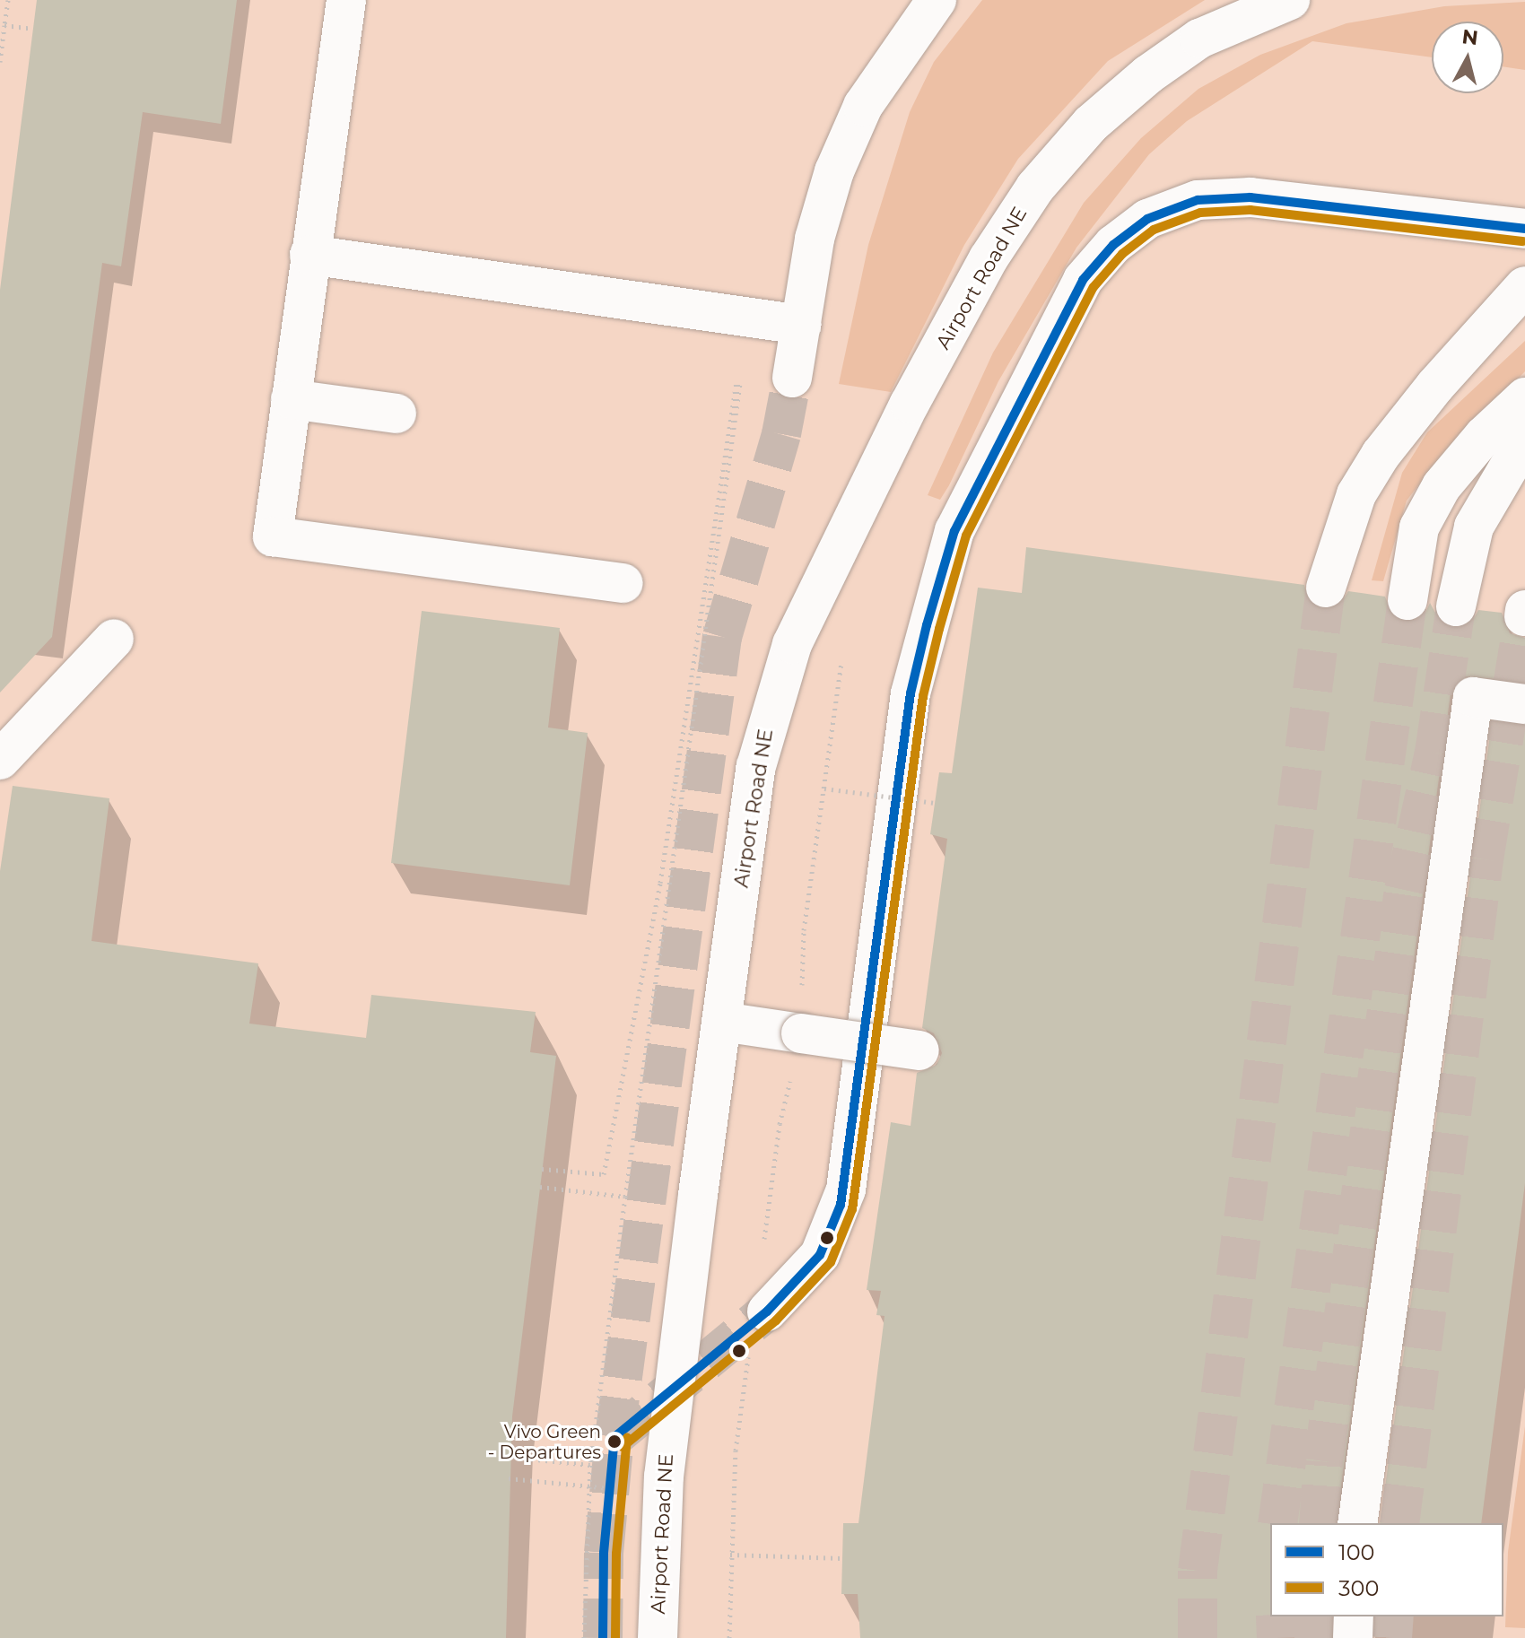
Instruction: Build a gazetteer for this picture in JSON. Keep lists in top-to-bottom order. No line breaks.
{"streets":{"main road":["Airport Road NE"]},"places":["Vivo Green - Departures"],"lines":["transit line 100","transit line 300"],"legend":["100","300"],"north":"top"}
